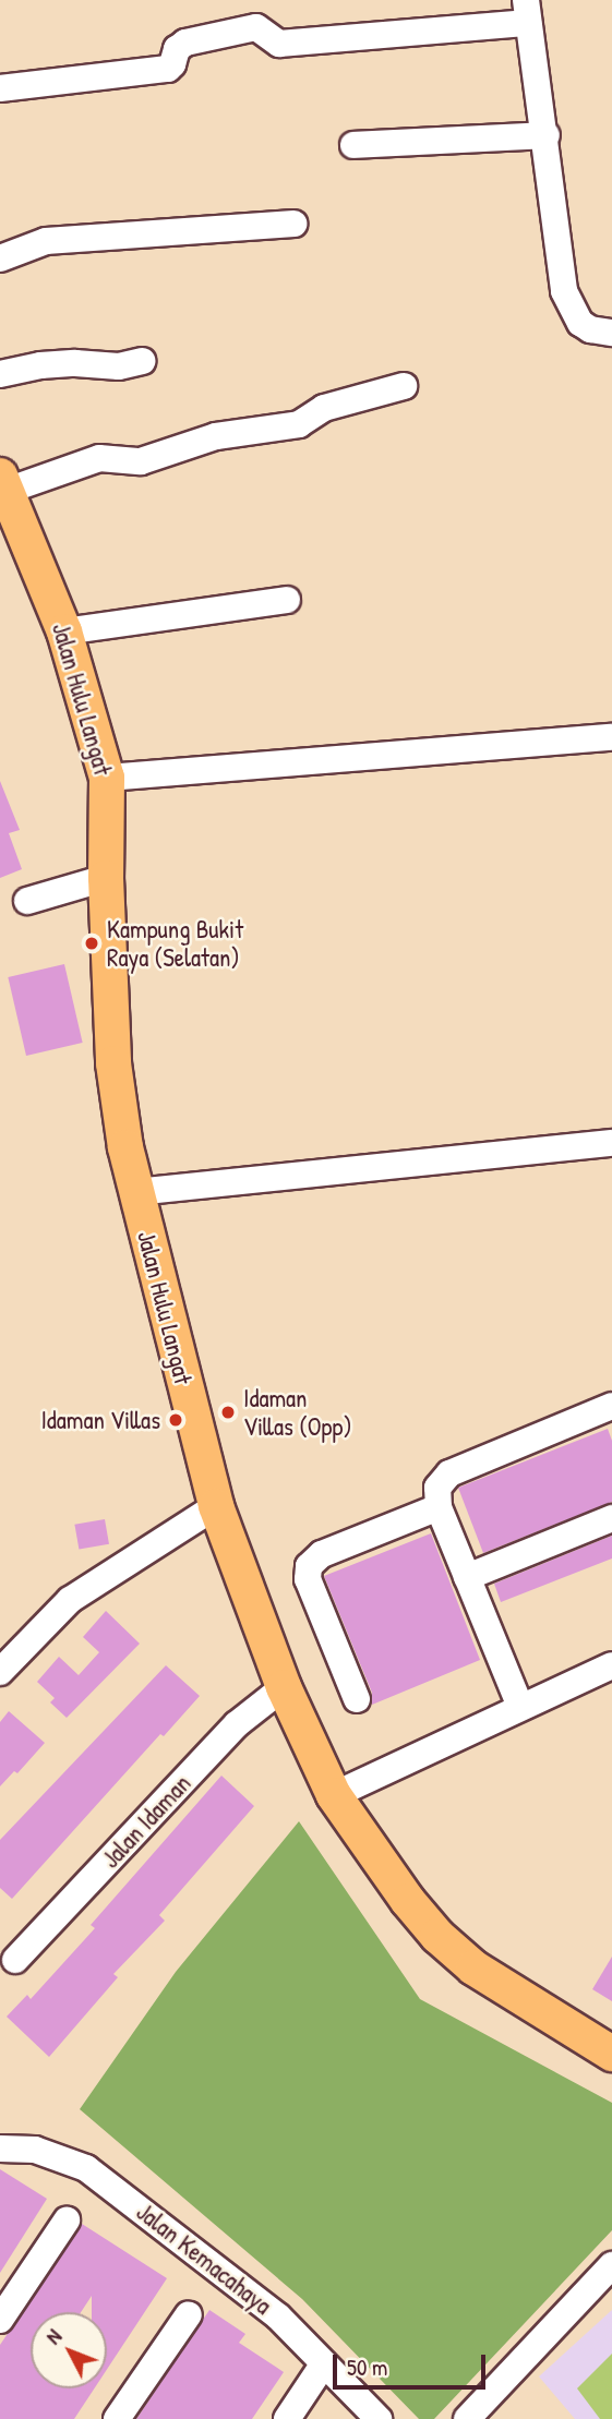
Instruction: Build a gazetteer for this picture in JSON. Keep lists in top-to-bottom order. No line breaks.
{"streets":{"main road":["Jalan Hulu Langat"],"street":["Jalan Idaman","Jalan Kemacahaya"]},"crossings":[["Jalan Hulu Langat","Jalan Idaman"]],"places":["Kampung Bukit Raya (Selatan)","Idaman Villas (Opp)","Idaman Villas"],"scale_bar":"50 m","north":"top left"}
